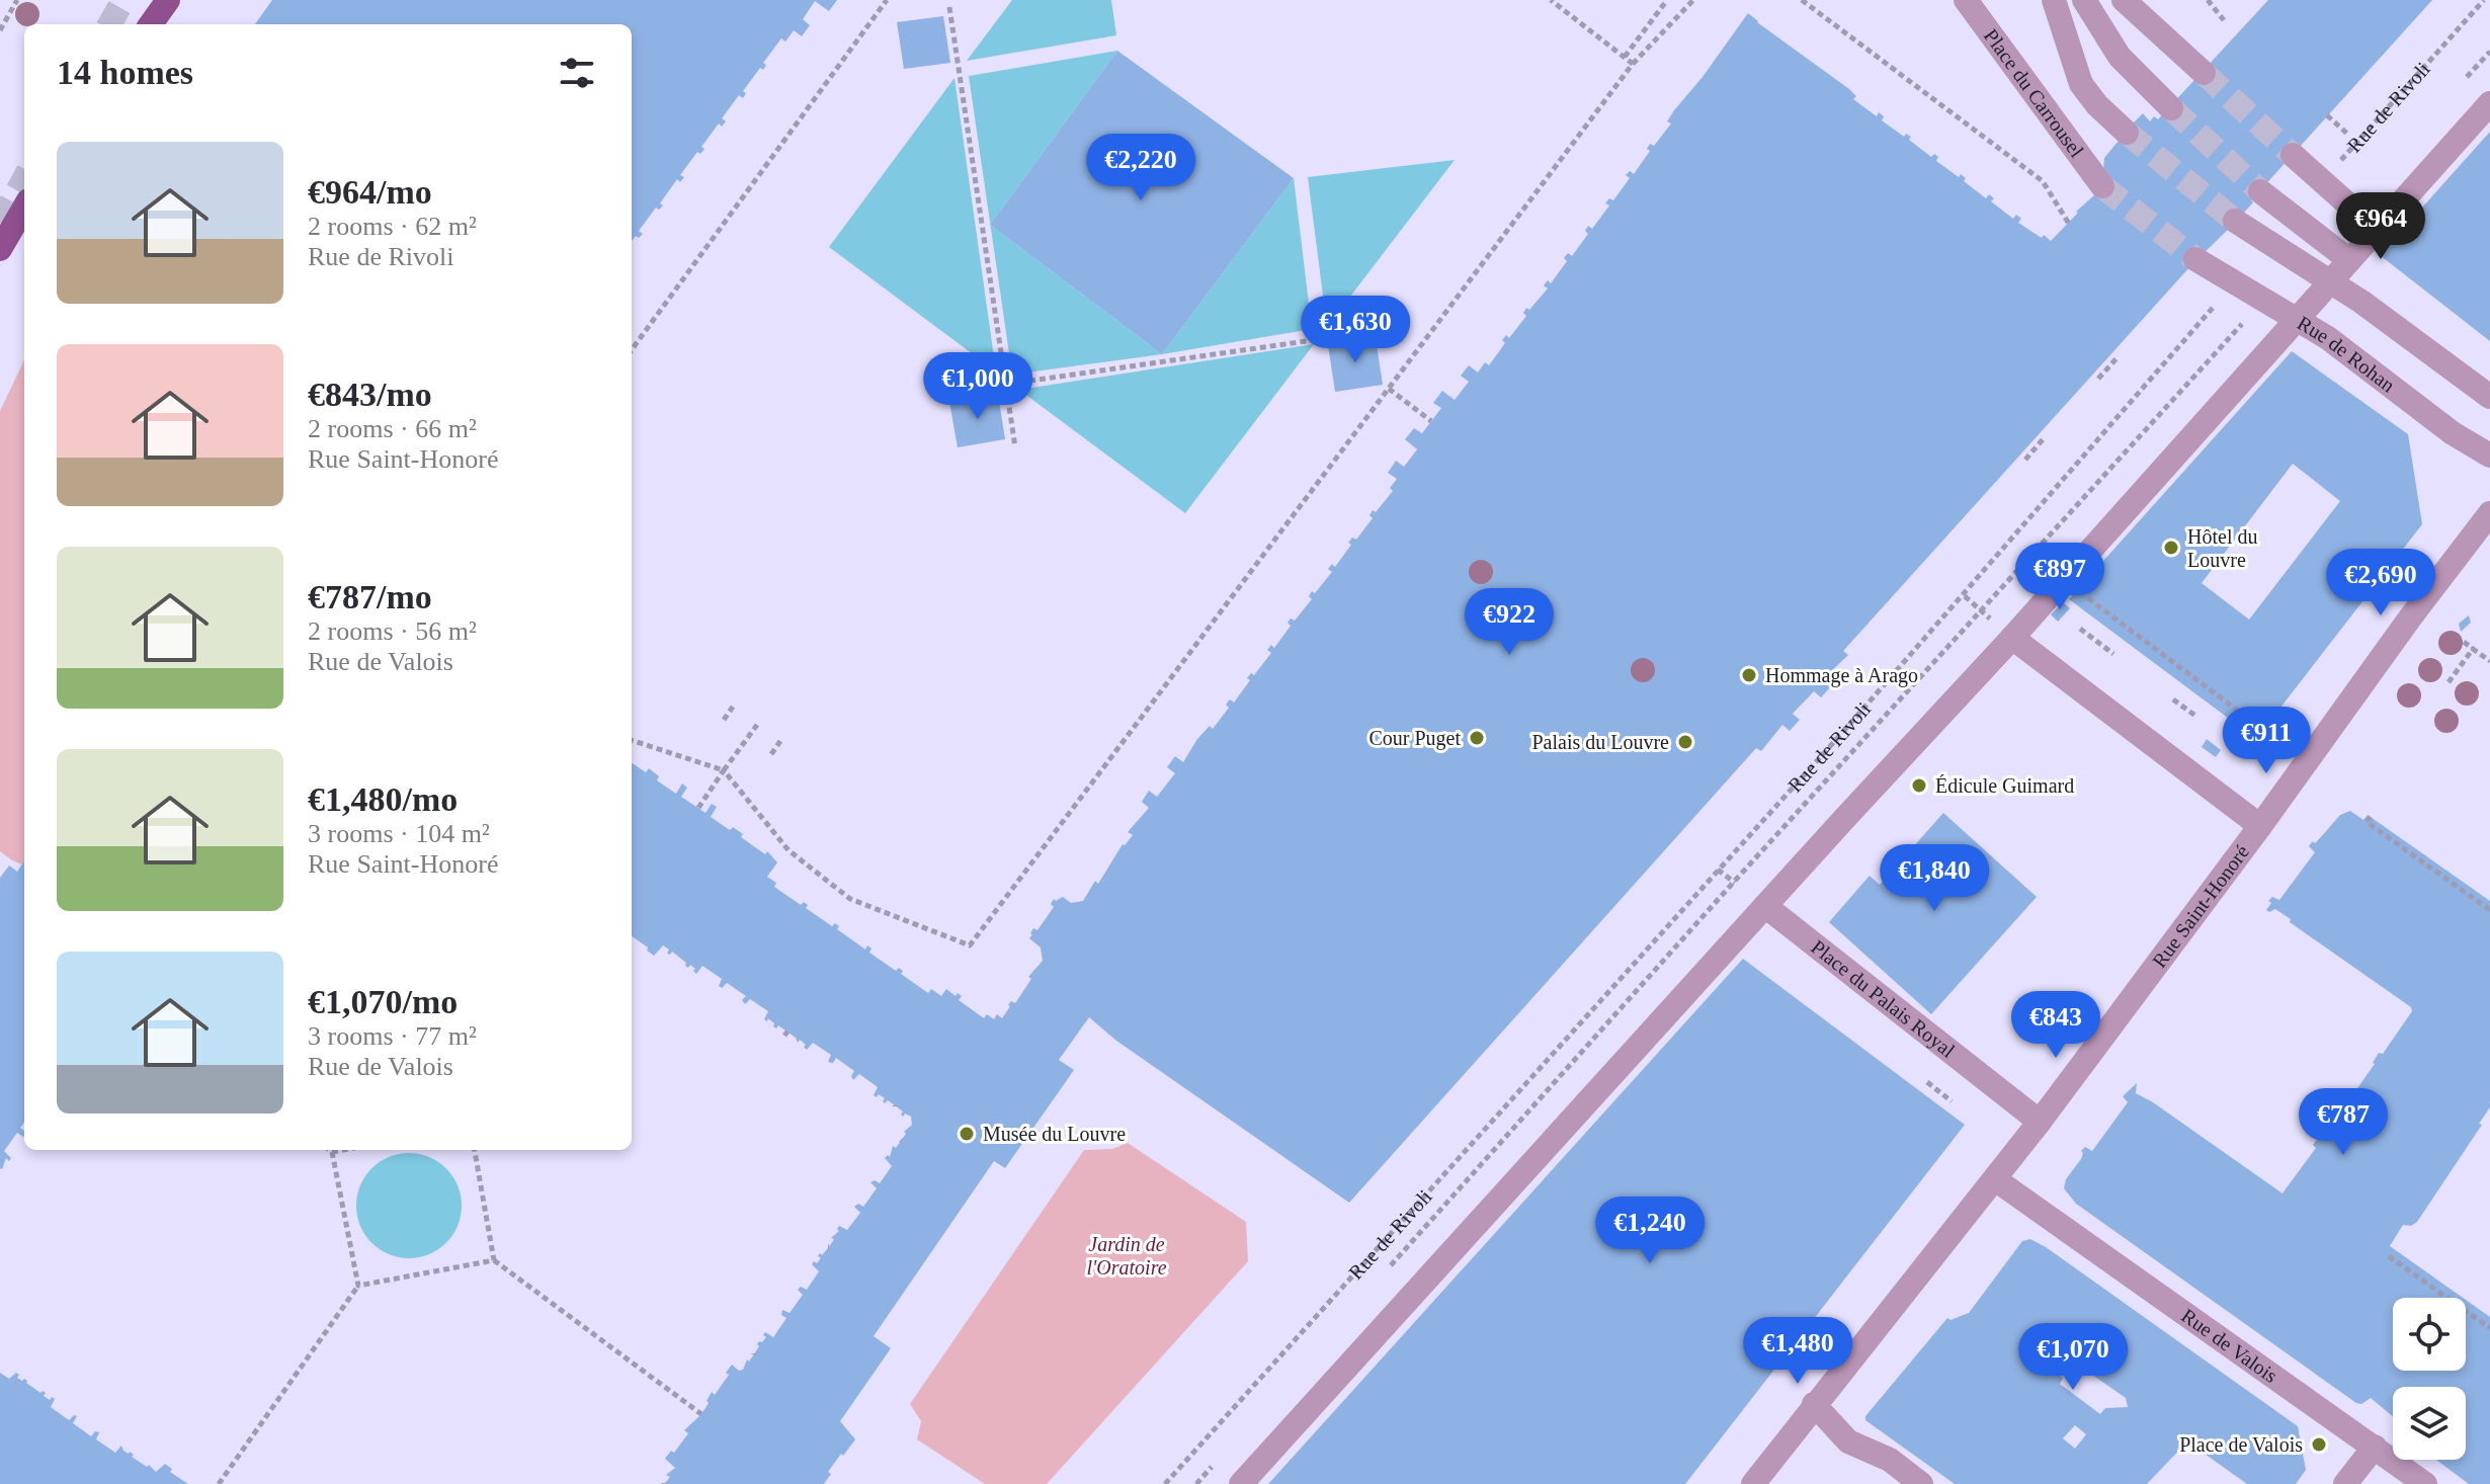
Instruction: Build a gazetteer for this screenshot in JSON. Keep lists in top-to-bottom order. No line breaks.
{"streets":{"street":["Place du Carrousel","Rue de Rohan","Rue Saint-Honoré","Place du Palais Royal","Rue de Valois"],"path":["Rue de Rivoli"]},"crossings":[["Rue de Rivoli","Rue de Rohan"],["Rue Saint-Honoré","Place du Palais Royal"],["Rue Saint-Honoré","Rue de Valois"]],"parks":["Jardin de l'Oratoire"],"places":["Hôtel du Louvre","Hommage à Arago","Cour Puget","Palais du Louvre","Édicule Guimard","Musée du Louvre","Place de Valois"],"page":{"heading":"14 homes","list":[{"name":"€964/mo","note":"2 rooms · 62 m² · Rue de Rivoli"},{"name":"€843/mo","note":"2 rooms · 66 m² · Rue Saint-Honoré"},{"name":"€787/mo","note":"2 rooms · 56 m² · Rue de Valois"},{"name":"€1,480/mo","note":"3 rooms · 104 m² · Rue Saint-Honoré"},{"name":"€1,070/mo","note":"3 rooms · 77 m² · Rue de Valois"}],"price":["€2,220","€964","€1,630","€1,000","€897","€2,690","€922","€911","€1,840","€843","€787","€1,240","€1,480","€1,070"]}}
